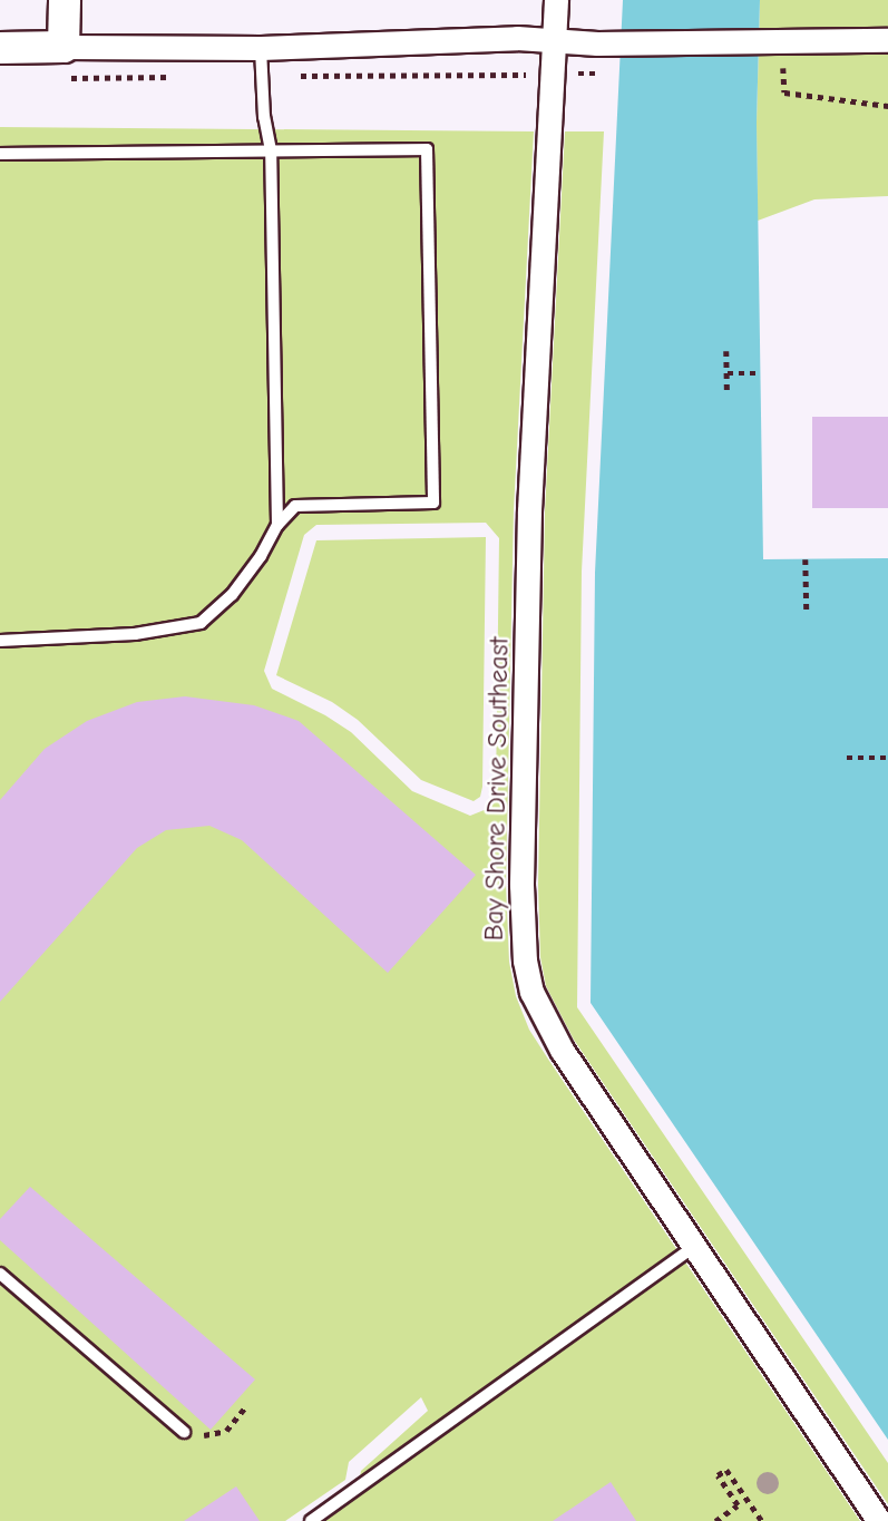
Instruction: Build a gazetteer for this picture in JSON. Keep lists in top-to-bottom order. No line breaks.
{"streets":{"street":["Bay Shore Drive Southeast"]}}
